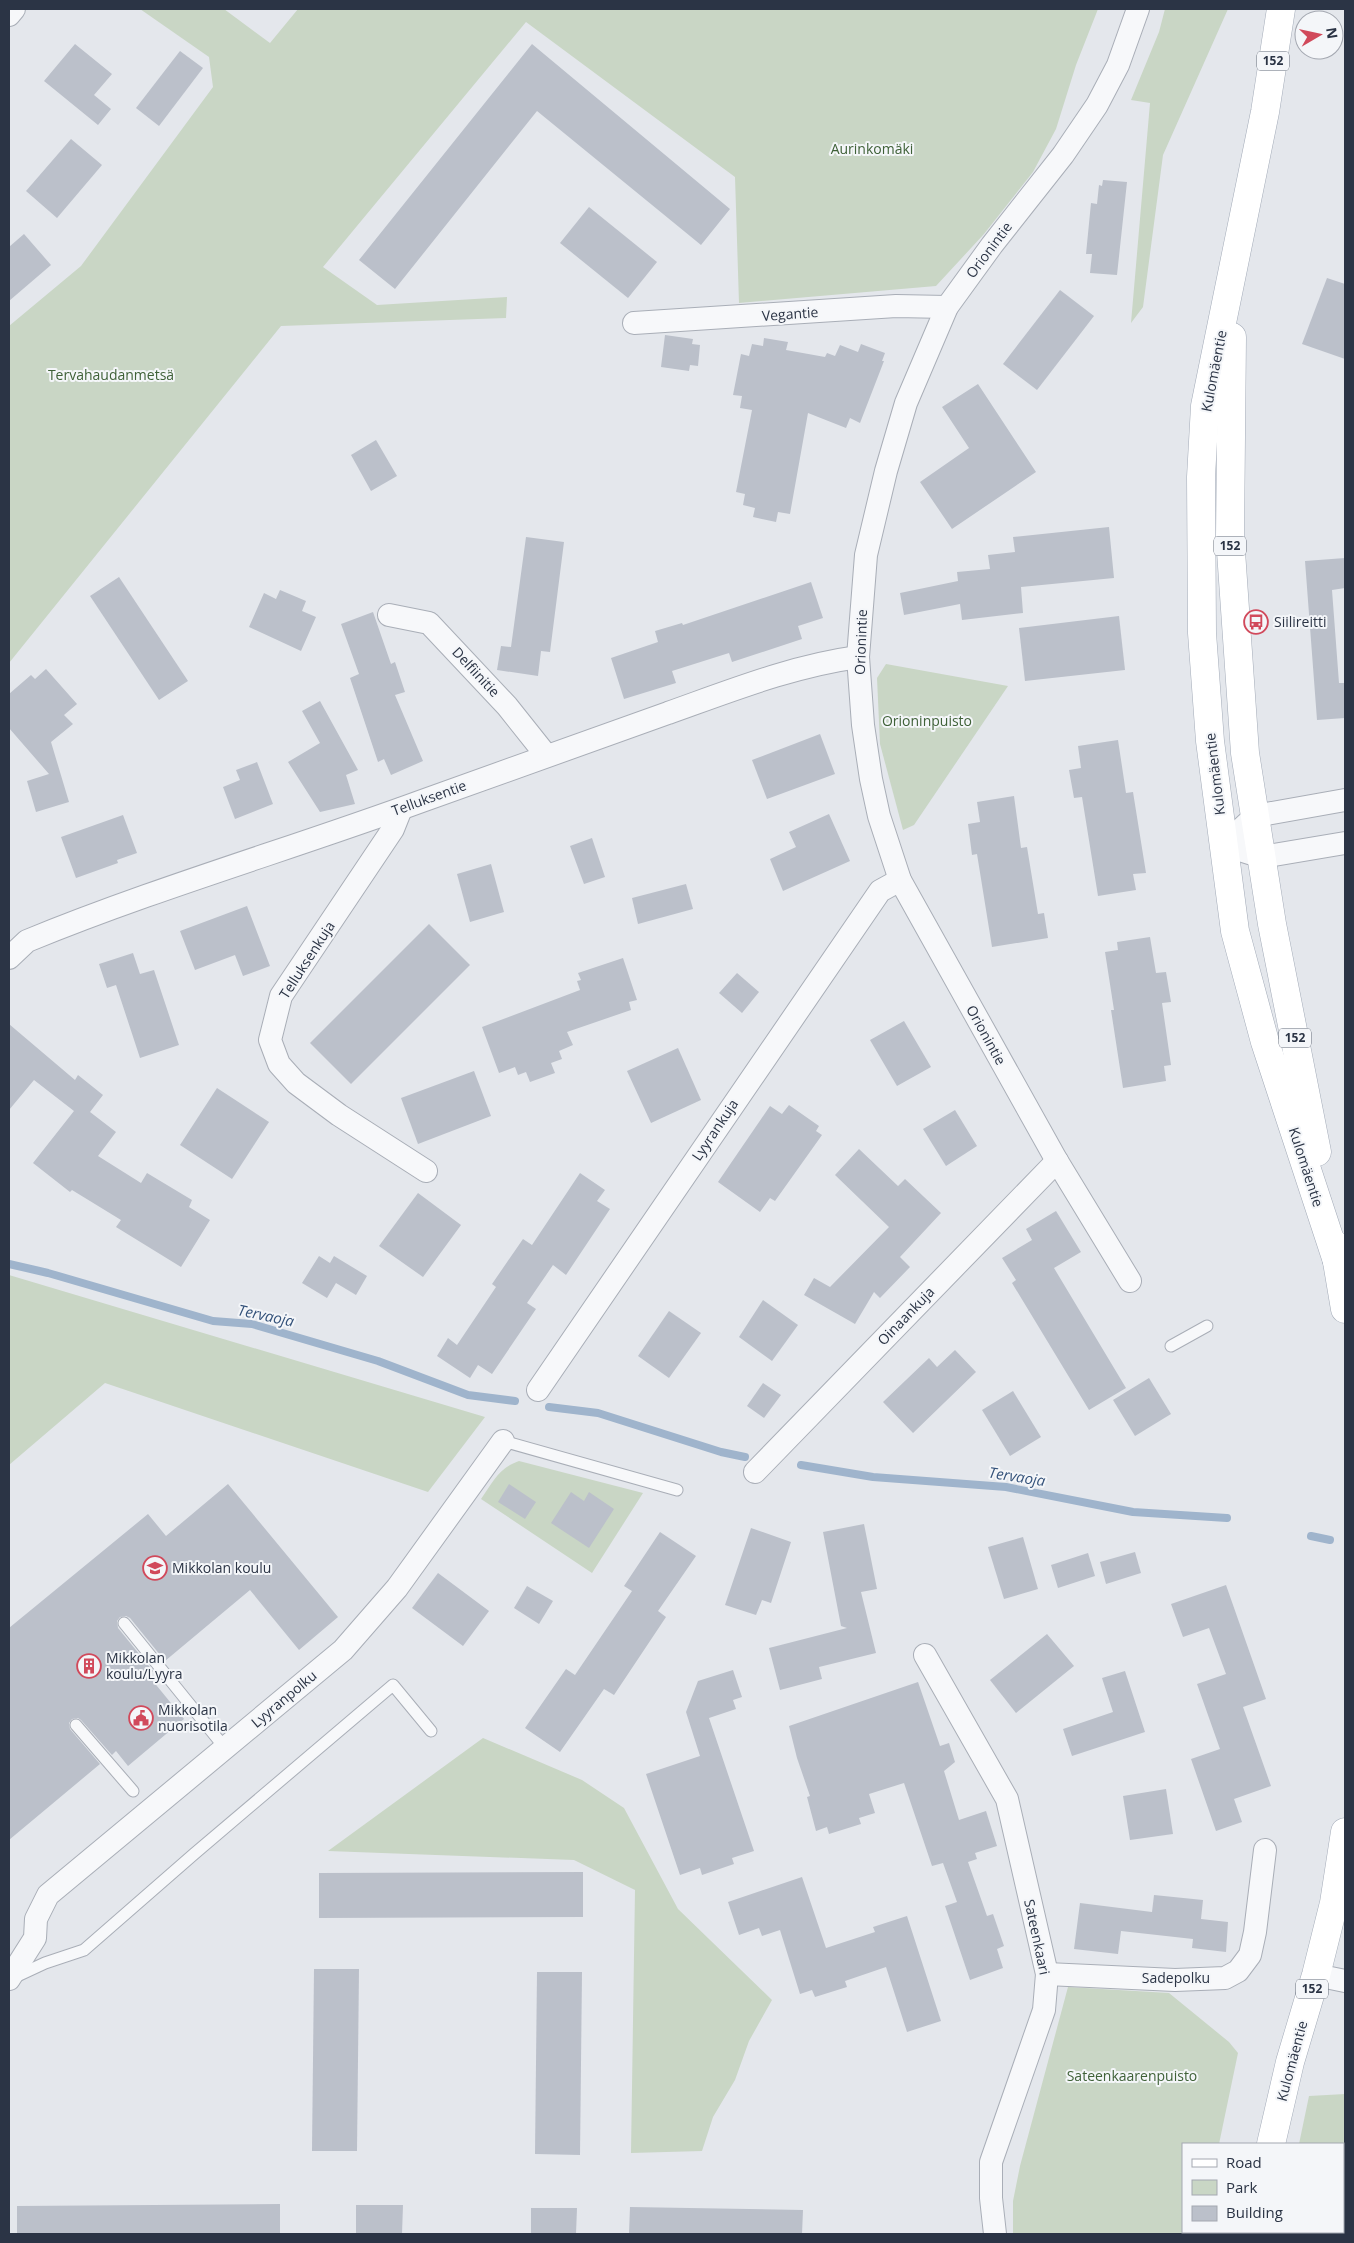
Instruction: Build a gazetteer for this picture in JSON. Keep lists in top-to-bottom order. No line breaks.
{"streets":{"main road":["152","Kulomäentie"],"street":["Orionintie","Vegantie","Delfiinitie","Telluksentie","Telluksenkuja","Lyyrankuja","Oinaankuja","Lyyranpolku","Sateenkaari","Sadepolku"]},"crossings":[["Orionintie","Vegantie"],["Orionintie","Telluksentie"],["Orionintie","Lyyrankuja"],["Orionintie","Oinaankuja"],["Delfiinitie","Telluksentie"],["Telluksentie","Telluksenkuja"],["Sateenkaari","Sadepolku"]],"water":["Tervaoja"],"parks":["Aurinkomäki","Tervahaudanmetsä","Orioninpuisto","Sateenkaarenpuisto"],"places":{"bus stop":["Siilireitti"],"school or university":["Mikkolan koulu"],"building":["Mikkolan koulu/Lyyra"],"public building":["Mikkolan nuorisotila"]},"legend":["Road","Park","Building"],"north":"right"}
